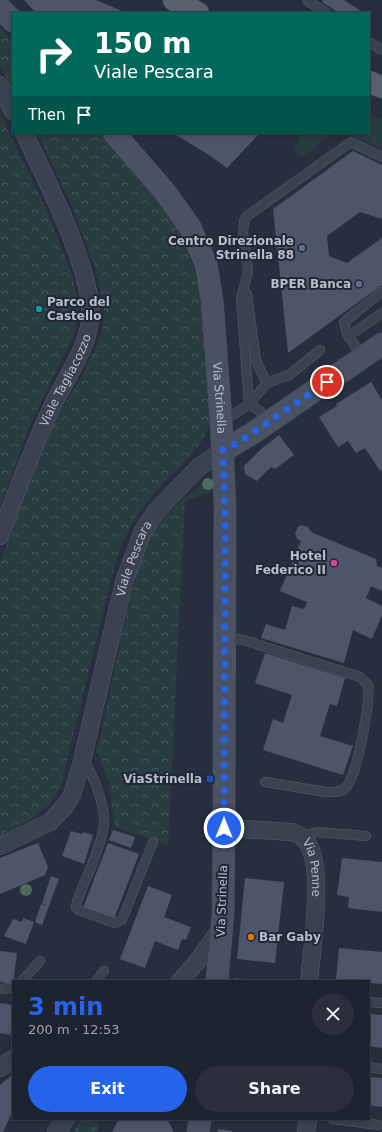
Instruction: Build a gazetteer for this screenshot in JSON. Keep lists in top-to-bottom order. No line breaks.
{"streets":{"main road":["Via Strinella","Viale Pescara"],"street":["Viale Tagliacozzo","Via Penne"]},"crossings":[["Via Strinella","Viale Pescara"],["Via Strinella","Via Penne"]],"places":{"other":["Centro Direzionale Strinella 88","BPER Banca","Parco del Castello","Hotel Federico II","Bar Gaby"],"transit":["ViaStrinella"]},"page":{"turn":["150 m","Viale Pescara"],"then":"Then","heading":["3 min","200 m · 12:53"],"buttons":["Exit","Share"]}}
